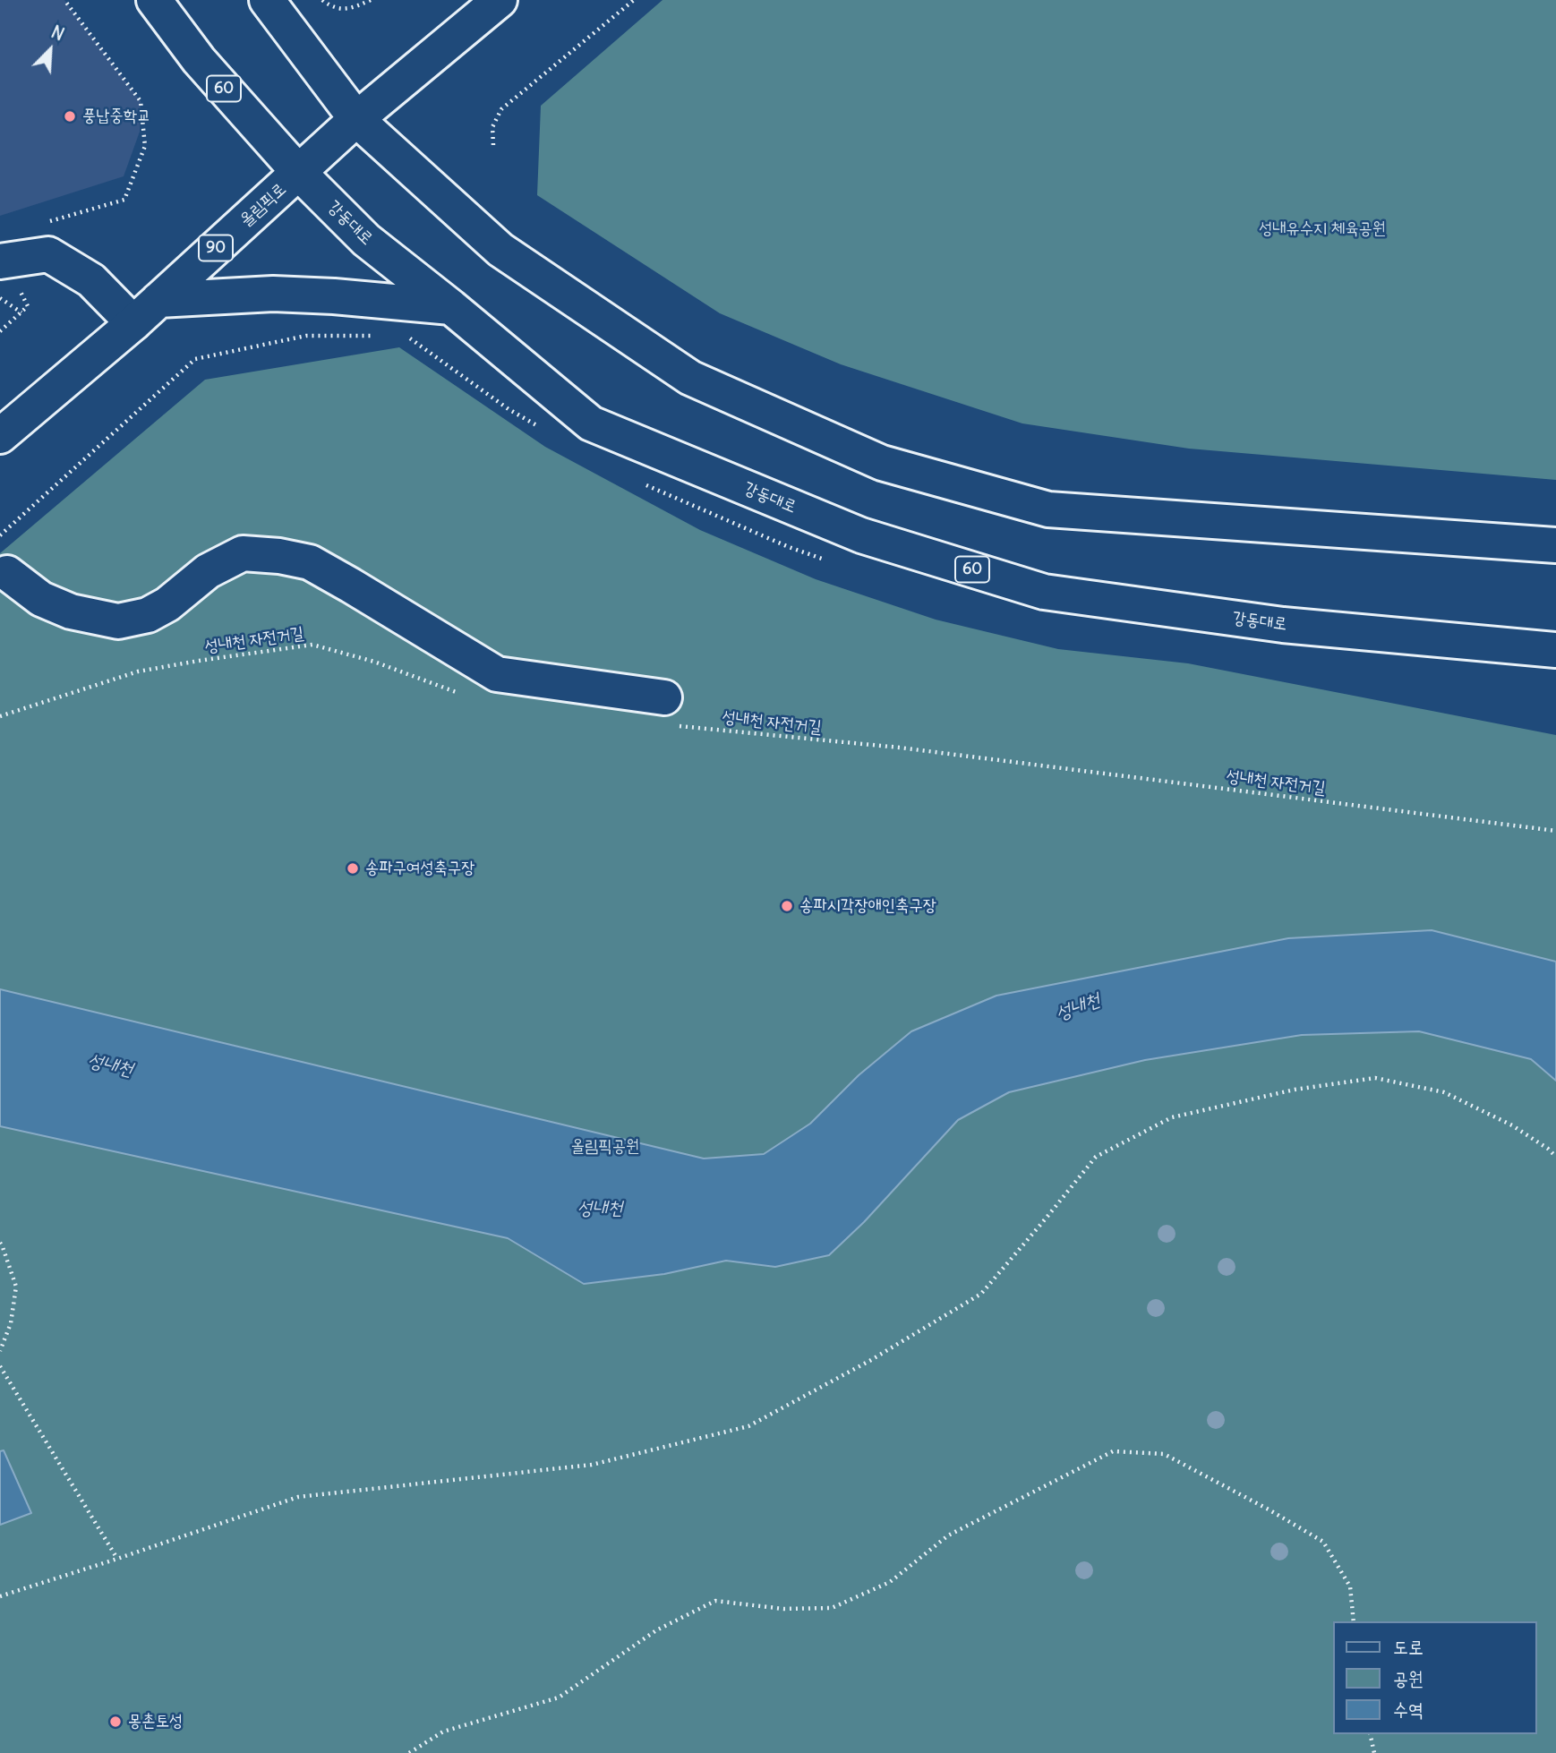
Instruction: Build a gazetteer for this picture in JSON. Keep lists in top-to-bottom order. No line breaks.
{"streets":{"main road":["60","올림픽로","강동대로","90"],"path":["성내천 자전거길"]},"crossings":[["올림픽로","강동대로"]],"water":["성내천"],"parks":["성내유수지 체육공원","올림픽공원"],"places":["풍납중학교","송파구여성축구장","송파시각장애인축구장","몽촌토성"],"legend":["도로","공원","수역"],"north":"top right"}
